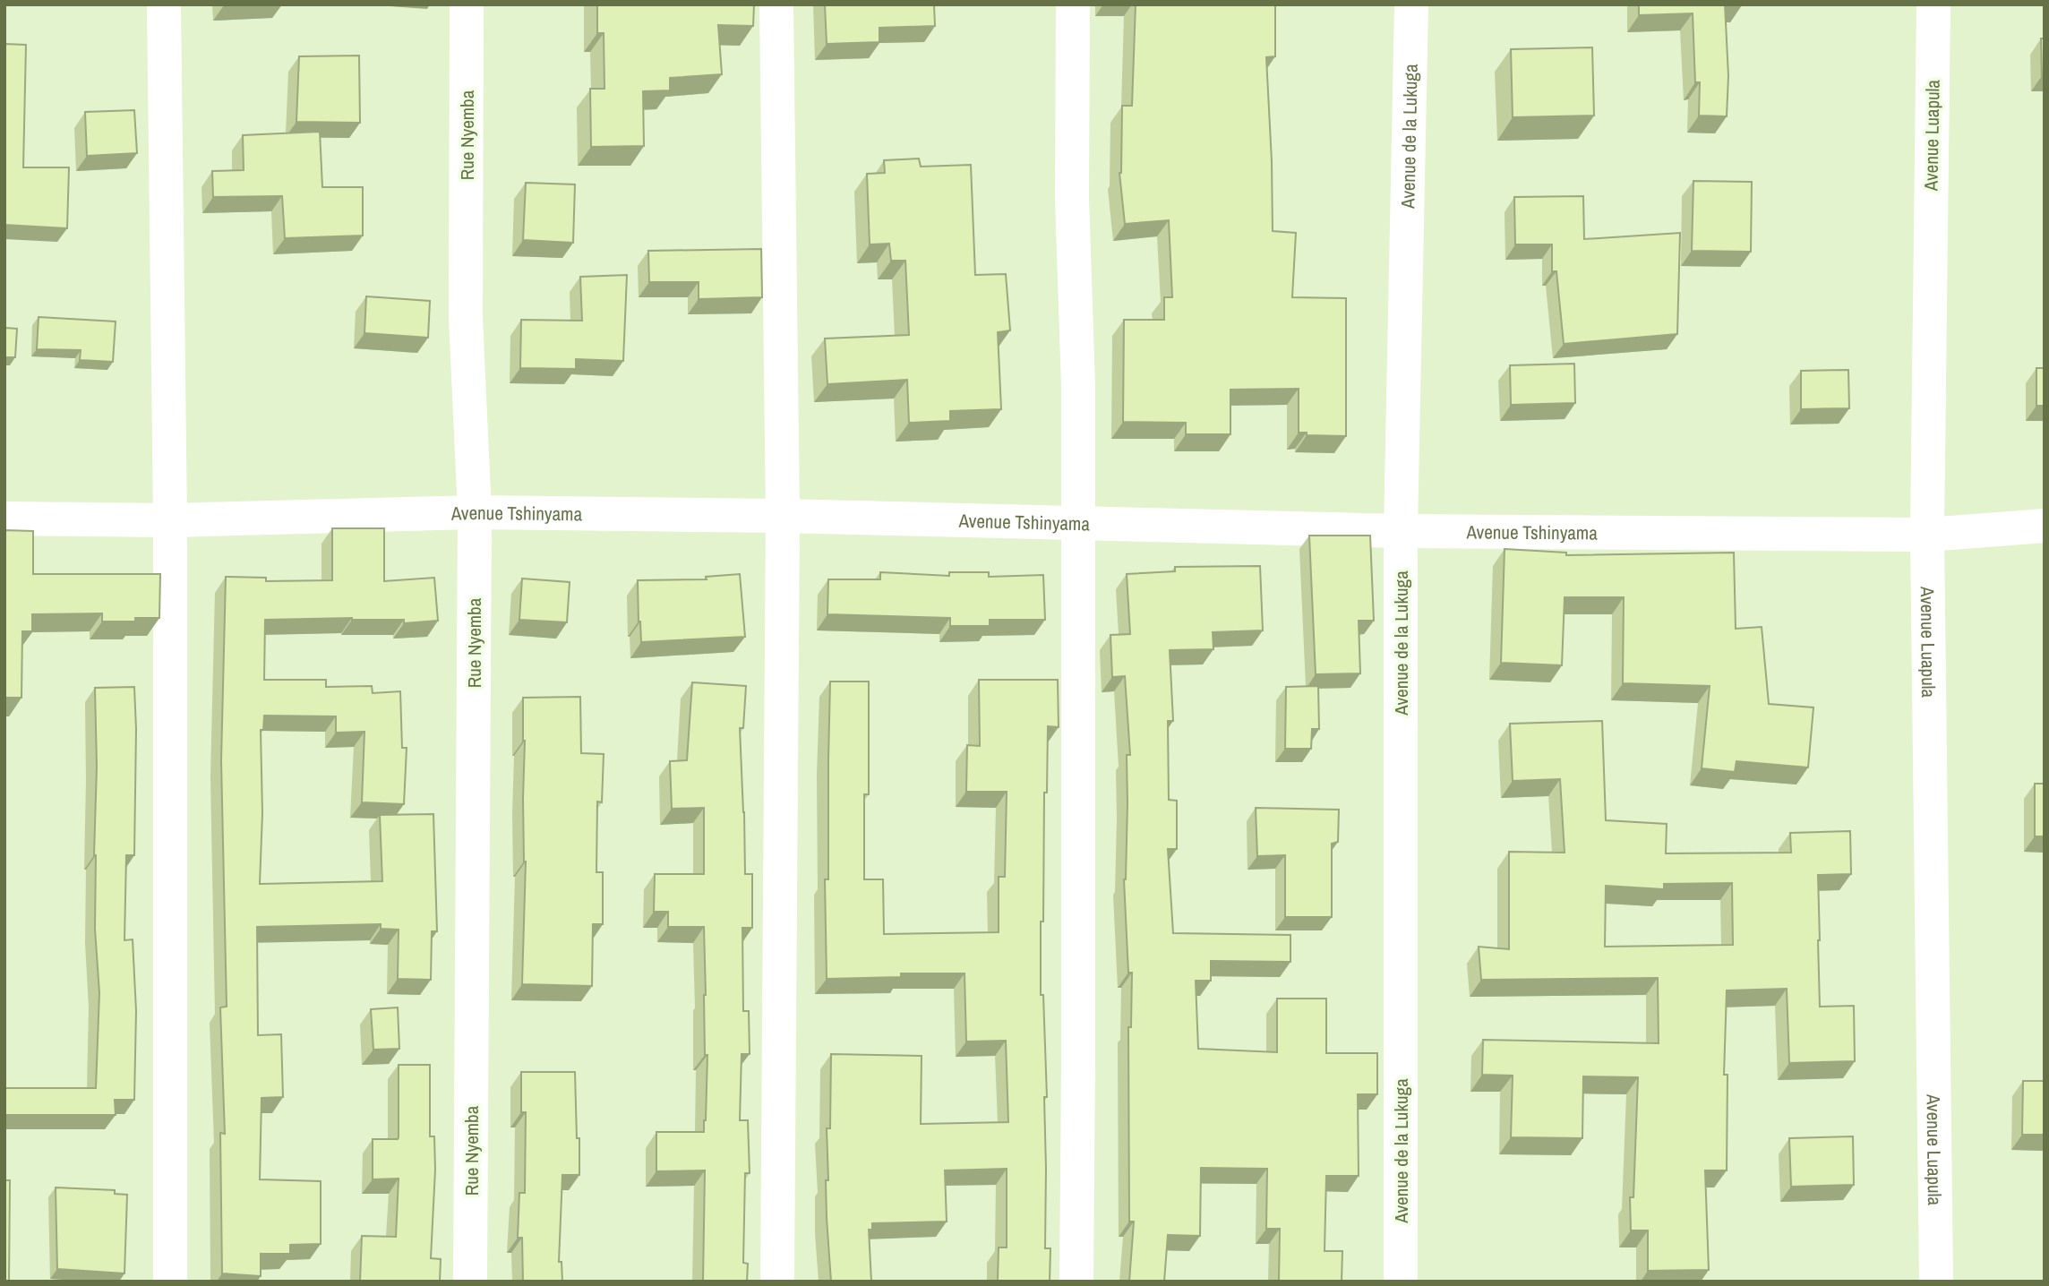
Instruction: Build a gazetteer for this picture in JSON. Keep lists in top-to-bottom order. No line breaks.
{"streets":{"street":["Rue Nyemba","Avenue de la Lukuga","Avenue Luapula","Avenue Tshinyama"]},"crossings":[["Rue Nyemba","Avenue Tshinyama"],["Avenue de la Lukuga","Avenue Tshinyama"],["Avenue Luapula","Avenue Tshinyama"]]}
